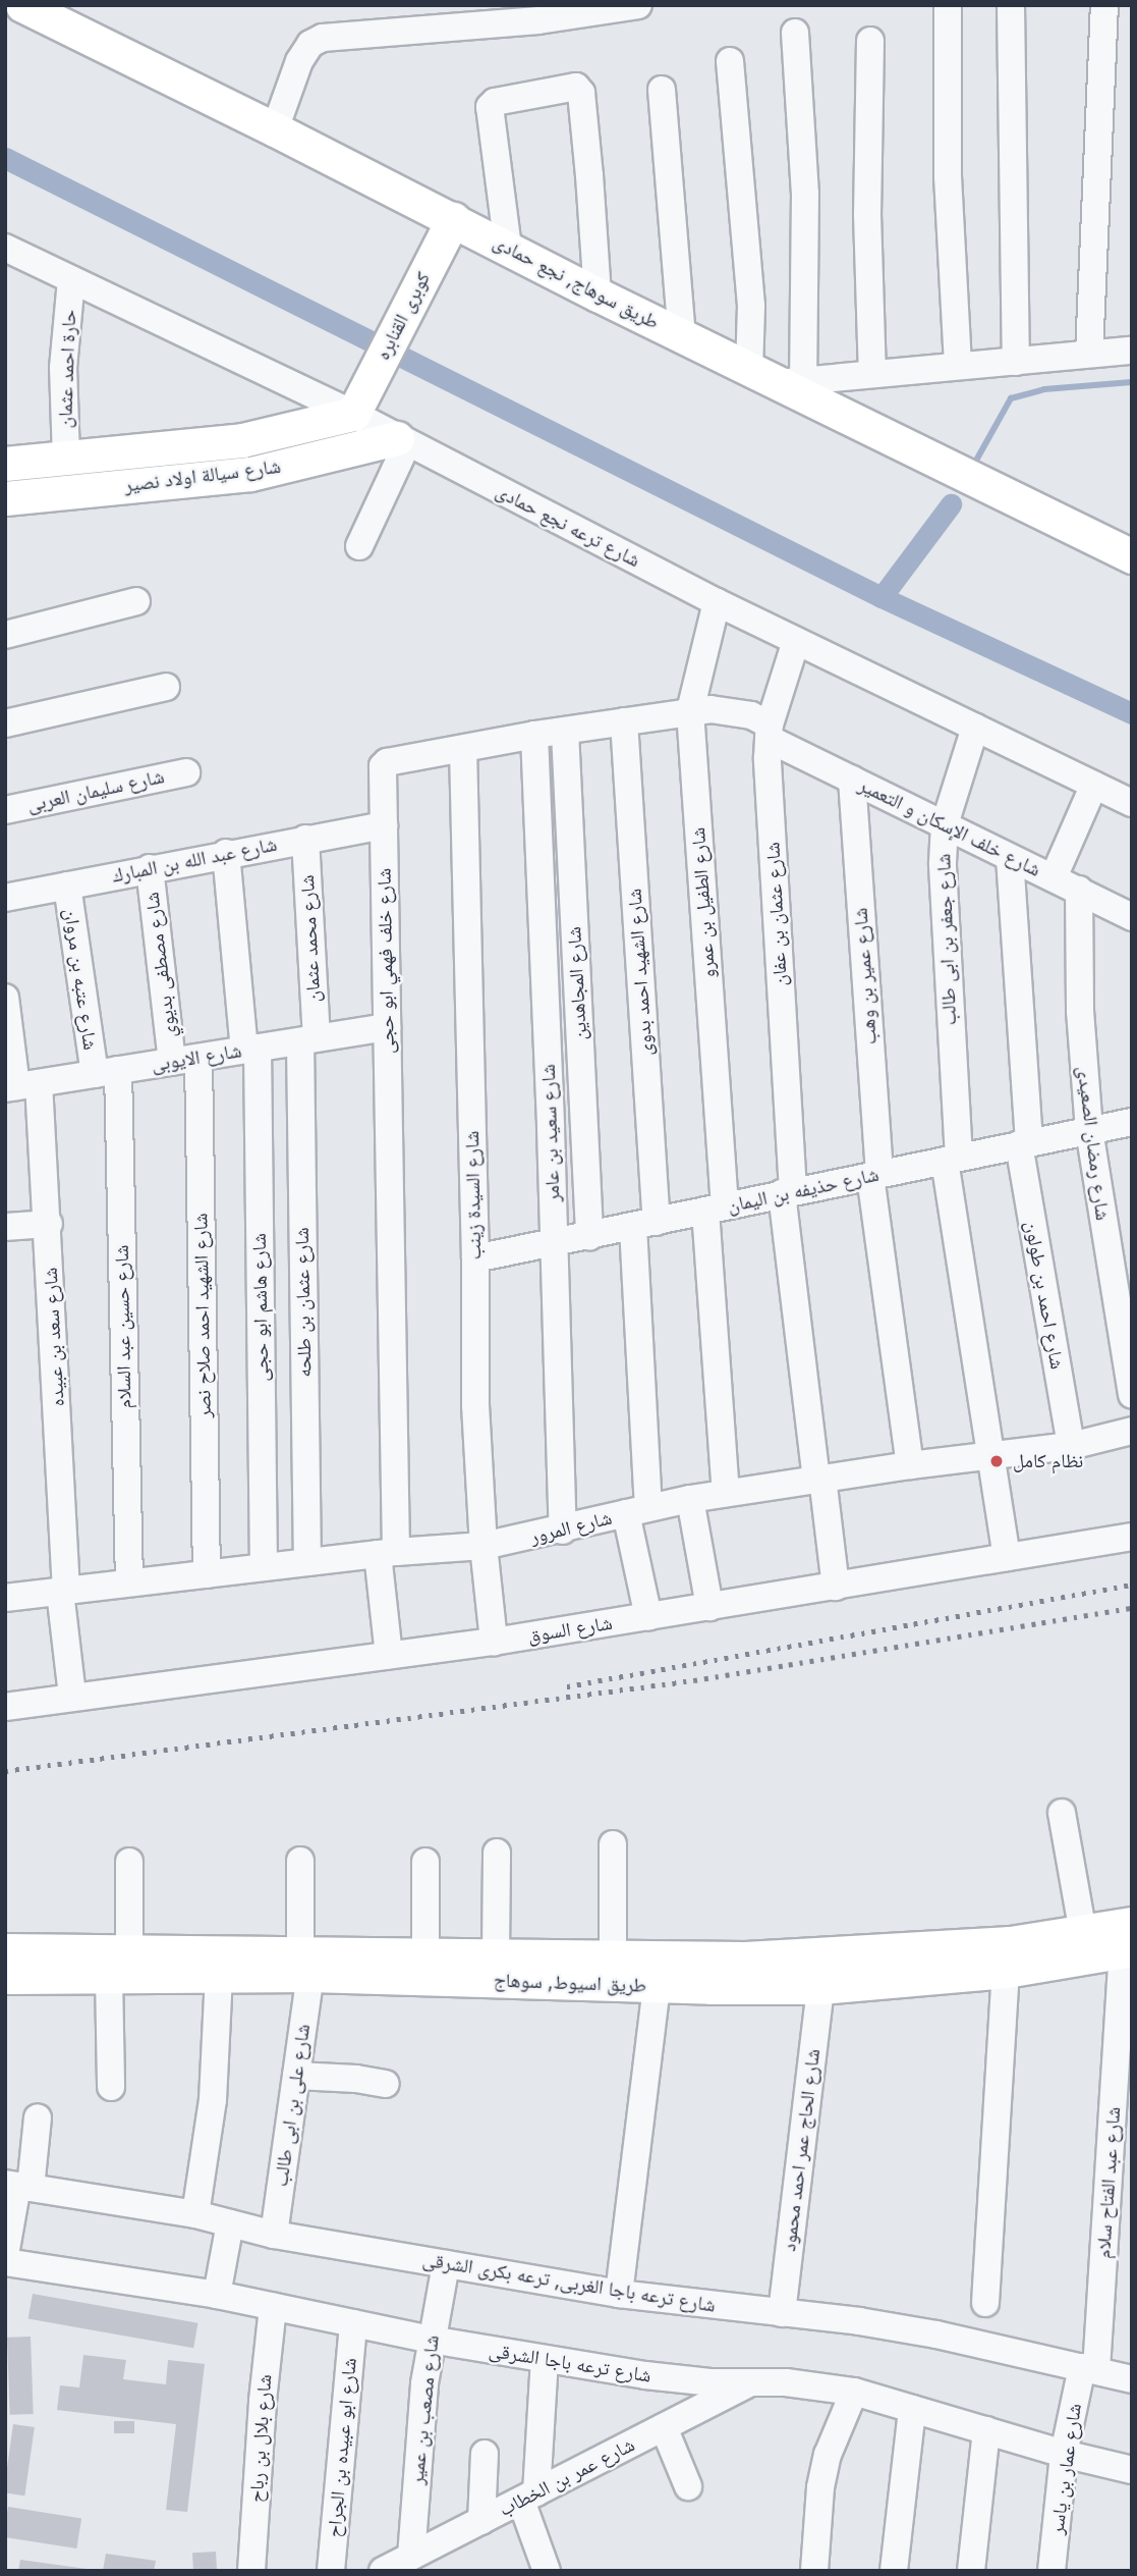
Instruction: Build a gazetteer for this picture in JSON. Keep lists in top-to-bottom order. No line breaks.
{"streets":{"main road":["طريق سوهاج, نجع حمادى","كوبرى القنابره","شارع سيالة اولاد نصير","طريق اسيوط, سوهاج"],"street":["حارة احمد عثمان","شارع ترعه نجع حمادى","شارع سليمان العربى","شارع خلف الإسكان و التعمير","شارع عبد الله بن المبارك","شارع الطفيل بن عمرو","شارع عثمان بن عفان","شارع محمد عثمان","شارع جعفر بن ابى طالب","شارع خلف فهمي ابو حجى","شارع مصطفى بديوي","شارع الشهيد احمد بدوى","شارع عمير بن وهب","شارع عتبه بن مروان","شارع المجاهدين","شارع الايوبى","شارع سعيد بن عامر","شارع رمضان الصعيدى","شارع حذيفه بن اليمان","شارع السيدة زينب","شارع احمد بن طولون","شارع عثمان بن طلحه","شارع هاشم ابو حجى","شارع الشهيد احمد صلاح نصر","شارع حسين عبد السلام","شارع سعد بن عبيده","شارع المرور","شارع السوق","شارع على بن ابى طالب","شارع الحاج عمر احمد محمود","شارع عبد الفتاح سلام","شارع ترعه باجا الغربى, ترعه بكرى الشرقى","شارع ترعه باجا الشرقى","شارع مصعب بن عمير","شارع بلال بن رباح","شارع ابو عبيده بن الجراح","شارع عمار بن ياسر","شارع عمر بن الخطاب"]},"crossings":[["طريق سوهاج, نجع حمادى","كوبرى القنابره"],["كوبرى القنابره","شارع سيالة اولاد نصير"],["كوبرى القنابره","شارع ترعه نجع حمادى"],["حارة احمد عثمان","شارع سيالة اولاد نصير"],["حارة احمد عثمان","شارع ترعه نجع حمادى"],["شارع سيالة اولاد نصير","شارع ترعه نجع حمادى"],["شارع ترعه نجع حمادى","شارع الطفيل بن عمرو"],["شارع ترعه نجع حمادى","شارع عثمان بن عفان"],["شارع ترعه نجع حمادى","شارع جعفر بن ابى طالب"],["شارع خلف الإسكان و التعمير","شارع عثمان بن عفان"],["شارع خلف الإسكان و التعمير","شارع جعفر بن ابى طالب"],["شارع خلف الإسكان و التعمير","شارع خلف فهمي ابو حجى"],["شارع خلف الإسكان و التعمير","شارع عمير بن وهب"],["شارع خلف الإسكان و التعمير","شارع رمضان الصعيدى"],["شارع خلف الإسكان و التعمير","شارع احمد بن طولون"],["شارع عبد الله بن المبارك","شارع محمد عثمان"],["شارع عبد الله بن المبارك","شارع خلف فهمي ابو حجى"],["شارع عبد الله بن المبارك","شارع مصطفى بديوي"],["شارع عبد الله بن المبارك","شارع عتبه بن مروان"],["شارع عبد الله بن المبارك","شارع هاشم ابو حجى"],["شارع الطفيل بن عمرو","شارع خلف فهمي ابو حجى"],["شارع الطفيل بن عمرو","شارع حذيفه بن اليمان"],["شارع الطفيل بن عمرو","شارع المرور"],["شارع عثمان بن عفان","شارع خلف فهمي ابو حجى"],["شارع عثمان بن عفان","شارع حذيفه بن اليمان"],["شارع عثمان بن عفان","شارع المرور"],["شارع عثمان بن عفان","شارع السوق"],["شارع محمد عثمان","شارع الايوبى"],["شارع محمد عثمان","شارع عثمان بن طلحه"],["شارع جعفر بن ابى طالب","شارع حذيفه بن اليمان"],["شارع جعفر بن ابى طالب","شارع المرور"],["شارع جعفر بن ابى طالب","شارع السوق"],["شارع خلف فهمي ابو حجى","شارع الشهيد احمد بدوى"],["شارع خلف فهمي ابو حجى","شارع المجاهدين"],["شارع خلف فهمي ابو حجى","شارع الايوبى"],["شارع خلف فهمي ابو حجى","شارع سعيد بن عامر"],["شارع خلف فهمي ابو حجى","شارع السيدة زينب"],["شارع خلف فهمي ابو حجى","شارع المرور"],["شارع خلف فهمي ابو حجى","شارع السوق"],["شارع مصطفى بديوي","شارع الايوبى"],["شارع الشهيد احمد بدوى","شارع حذيفه بن اليمان"],["شارع الشهيد احمد بدوى","شارع المرور"],["شارع الشهيد احمد بدوى","شارع السوق"],["شارع عمير بن وهب","شارع حذيفه بن اليمان"],["شارع عمير بن وهب","شارع المرور"],["شارع عتبه بن مروان","شارع الايوبى"],["شارع عتبه بن مروان","شارع حسين عبد السلام"],["شارع المجاهدين","شارع حذيفه بن اليمان"],["شارع الايوبى","شارع عثمان بن طلحه"],["شارع الايوبى","شارع هاشم ابو حجى"],["شارع الايوبى","شارع الشهيد احمد صلاح نصر"],["شارع الايوبى","شارع حسين عبد السلام"],["شارع الايوبى","شارع سعد بن عبيده"],["شارع سعيد بن عامر","شارع حذيفه بن اليمان"],["شارع سعيد بن عامر","شارع المرور"],["شارع رمضان الصعيدى","شارع حذيفه بن اليمان"],["شارع حذيفه بن اليمان","شارع السيدة زينب"],["شارع حذيفه بن اليمان","شارع احمد بن طولون"],["شارع السيدة زينب","شارع المرور"],["شارع السيدة زينب","شارع السوق"],["شارع احمد بن طولون","شارع المرور"],["شارع عثمان بن طلحه","شارع المرور"],["شارع هاشم ابو حجى","شارع المرور"],["شارع الشهيد احمد صلاح نصر","شارع المرور"],["شارع حسين عبد السلام","شارع المرور"],["شارع سعد بن عبيده","شارع المرور"],["شارع سعد بن عبيده","شارع السوق"],["طريق اسيوط, سوهاج","شارع على بن ابى طالب"],["طريق اسيوط, سوهاج","شارع الحاج عمر احمد محمود"],["طريق اسيوط, سوهاج","شارع عبد الفتاح سلام"],["شارع على بن ابى طالب","شارع ترعه باجا الغربى, ترعه بكرى الشرقى"],["شارع الحاج عمر احمد محمود","شارع ترعه باجا الغربى, ترعه بكرى الشرقى"],["شارع عبد الفتاح سلام","شارع ترعه باجا الغربى, ترعه بكرى الشرقى"],["شارع عبد الفتاح سلام","شارع عمار بن ياسر"],["شارع ترعه باجا الغربى, ترعه بكرى الشرقى","شارع مصعب بن عمير"],["شارع ترعه باجا الغربى, ترعه بكرى الشرقى","شارع عمار بن ياسر"],["شارع ترعه باجا الشرقى","شارع مصعب بن عمير"],["شارع ترعه باجا الشرقى","شارع بلال بن رباح"],["شارع ترعه باجا الشرقى","شارع ابو عبيده بن الجراح"],["شارع ترعه باجا الشرقى","شارع عمار بن ياسر"],["شارع ترعه باجا الشرقى","شارع عمر بن الخطاب"],["شارع مصعب بن عمير","شارع عمر بن الخطاب"]],"places":["نظام كامل"]}
